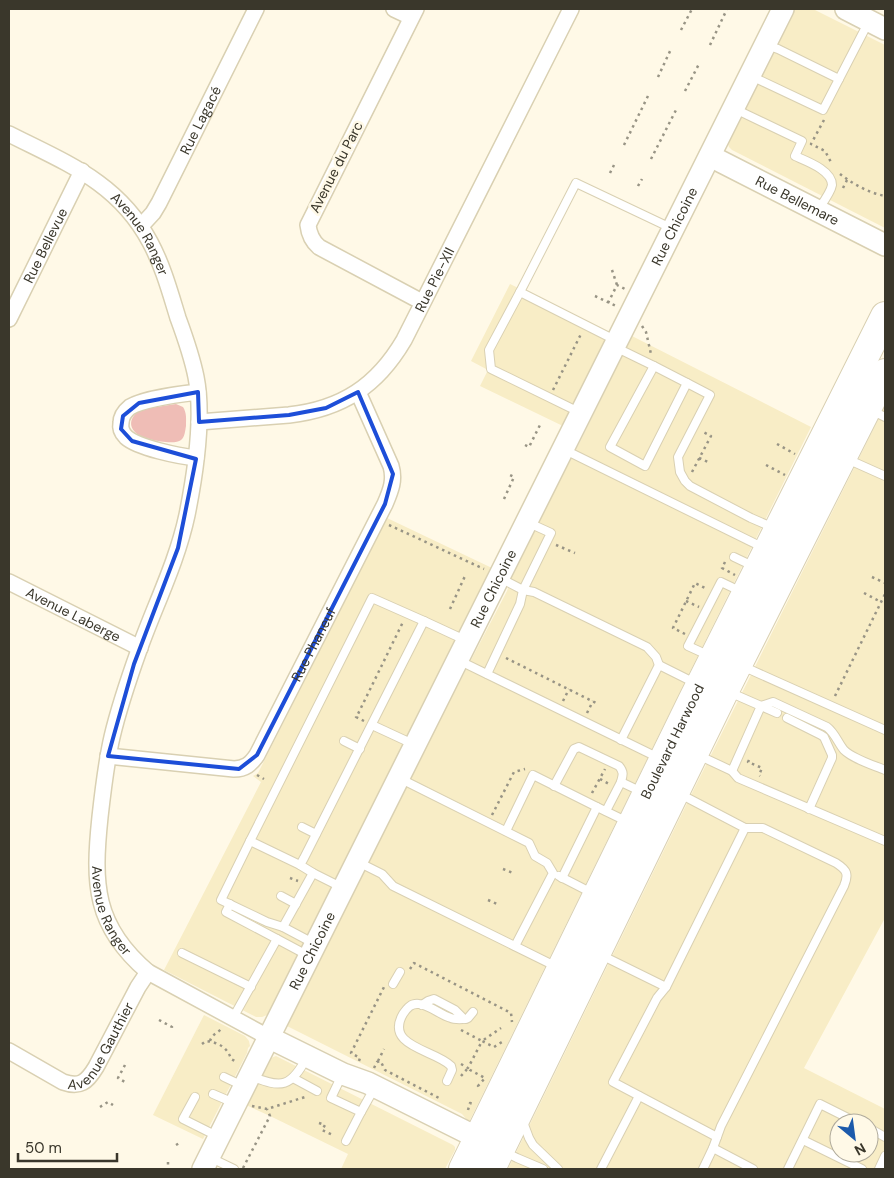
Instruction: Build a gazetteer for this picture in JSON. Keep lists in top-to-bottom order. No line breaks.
{"streets":{"highway":["Boulevard Harwood"],"street":["Rue Lagacé","Avenue du Parc","Rue Bellemare","Rue Chicoine","Avenue Ranger","Rue Bellevue","Rue Pie-XII","Avenue Laberge","Rue Phaneuf","Avenue Gauthier"]},"crossings":[["Rue Lagacé","Avenue Ranger"],["Avenue du Parc","Rue Pie-XII"],["Rue Bellemare","Rue Chicoine"],["Rue Chicoine","Avenue Ranger"],["Avenue Ranger","Rue Bellevue"],["Avenue Ranger","Rue Pie-XII"],["Avenue Ranger","Avenue Laberge"],["Avenue Ranger","Rue Phaneuf"],["Avenue Ranger","Boulevard Harwood"],["Avenue Ranger","Avenue Gauthier"],["Rue Pie-XII","Rue Phaneuf"]],"scale_bar":"50 m","north":"bottom right"}
